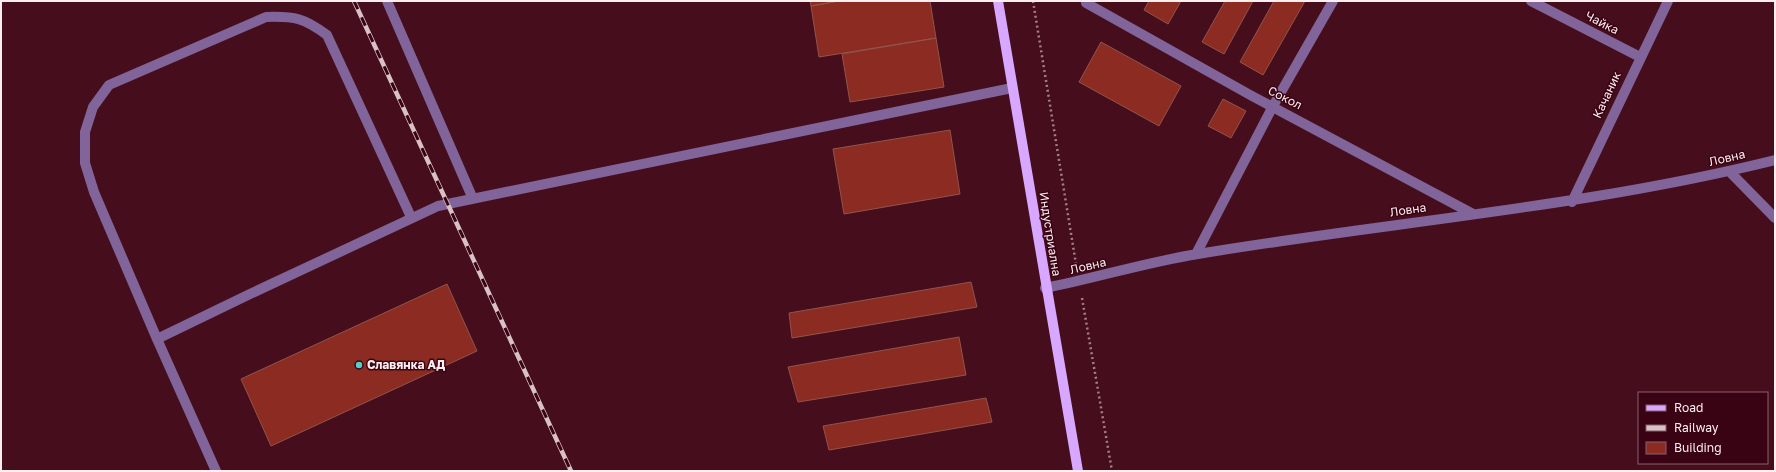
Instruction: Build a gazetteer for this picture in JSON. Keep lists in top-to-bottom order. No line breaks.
{"streets":{"main road":["Индустриална"],"street":["Чайка","Качаник","Сокол","Ловна"]},"crossings":[["Чайка","Качаник"],["Качаник","Ловна"],["Сокол","Ловна"],["Ловна","Индустриална"]],"places":["Славянка АД"],"legend":["Road","Railway","Building"]}
